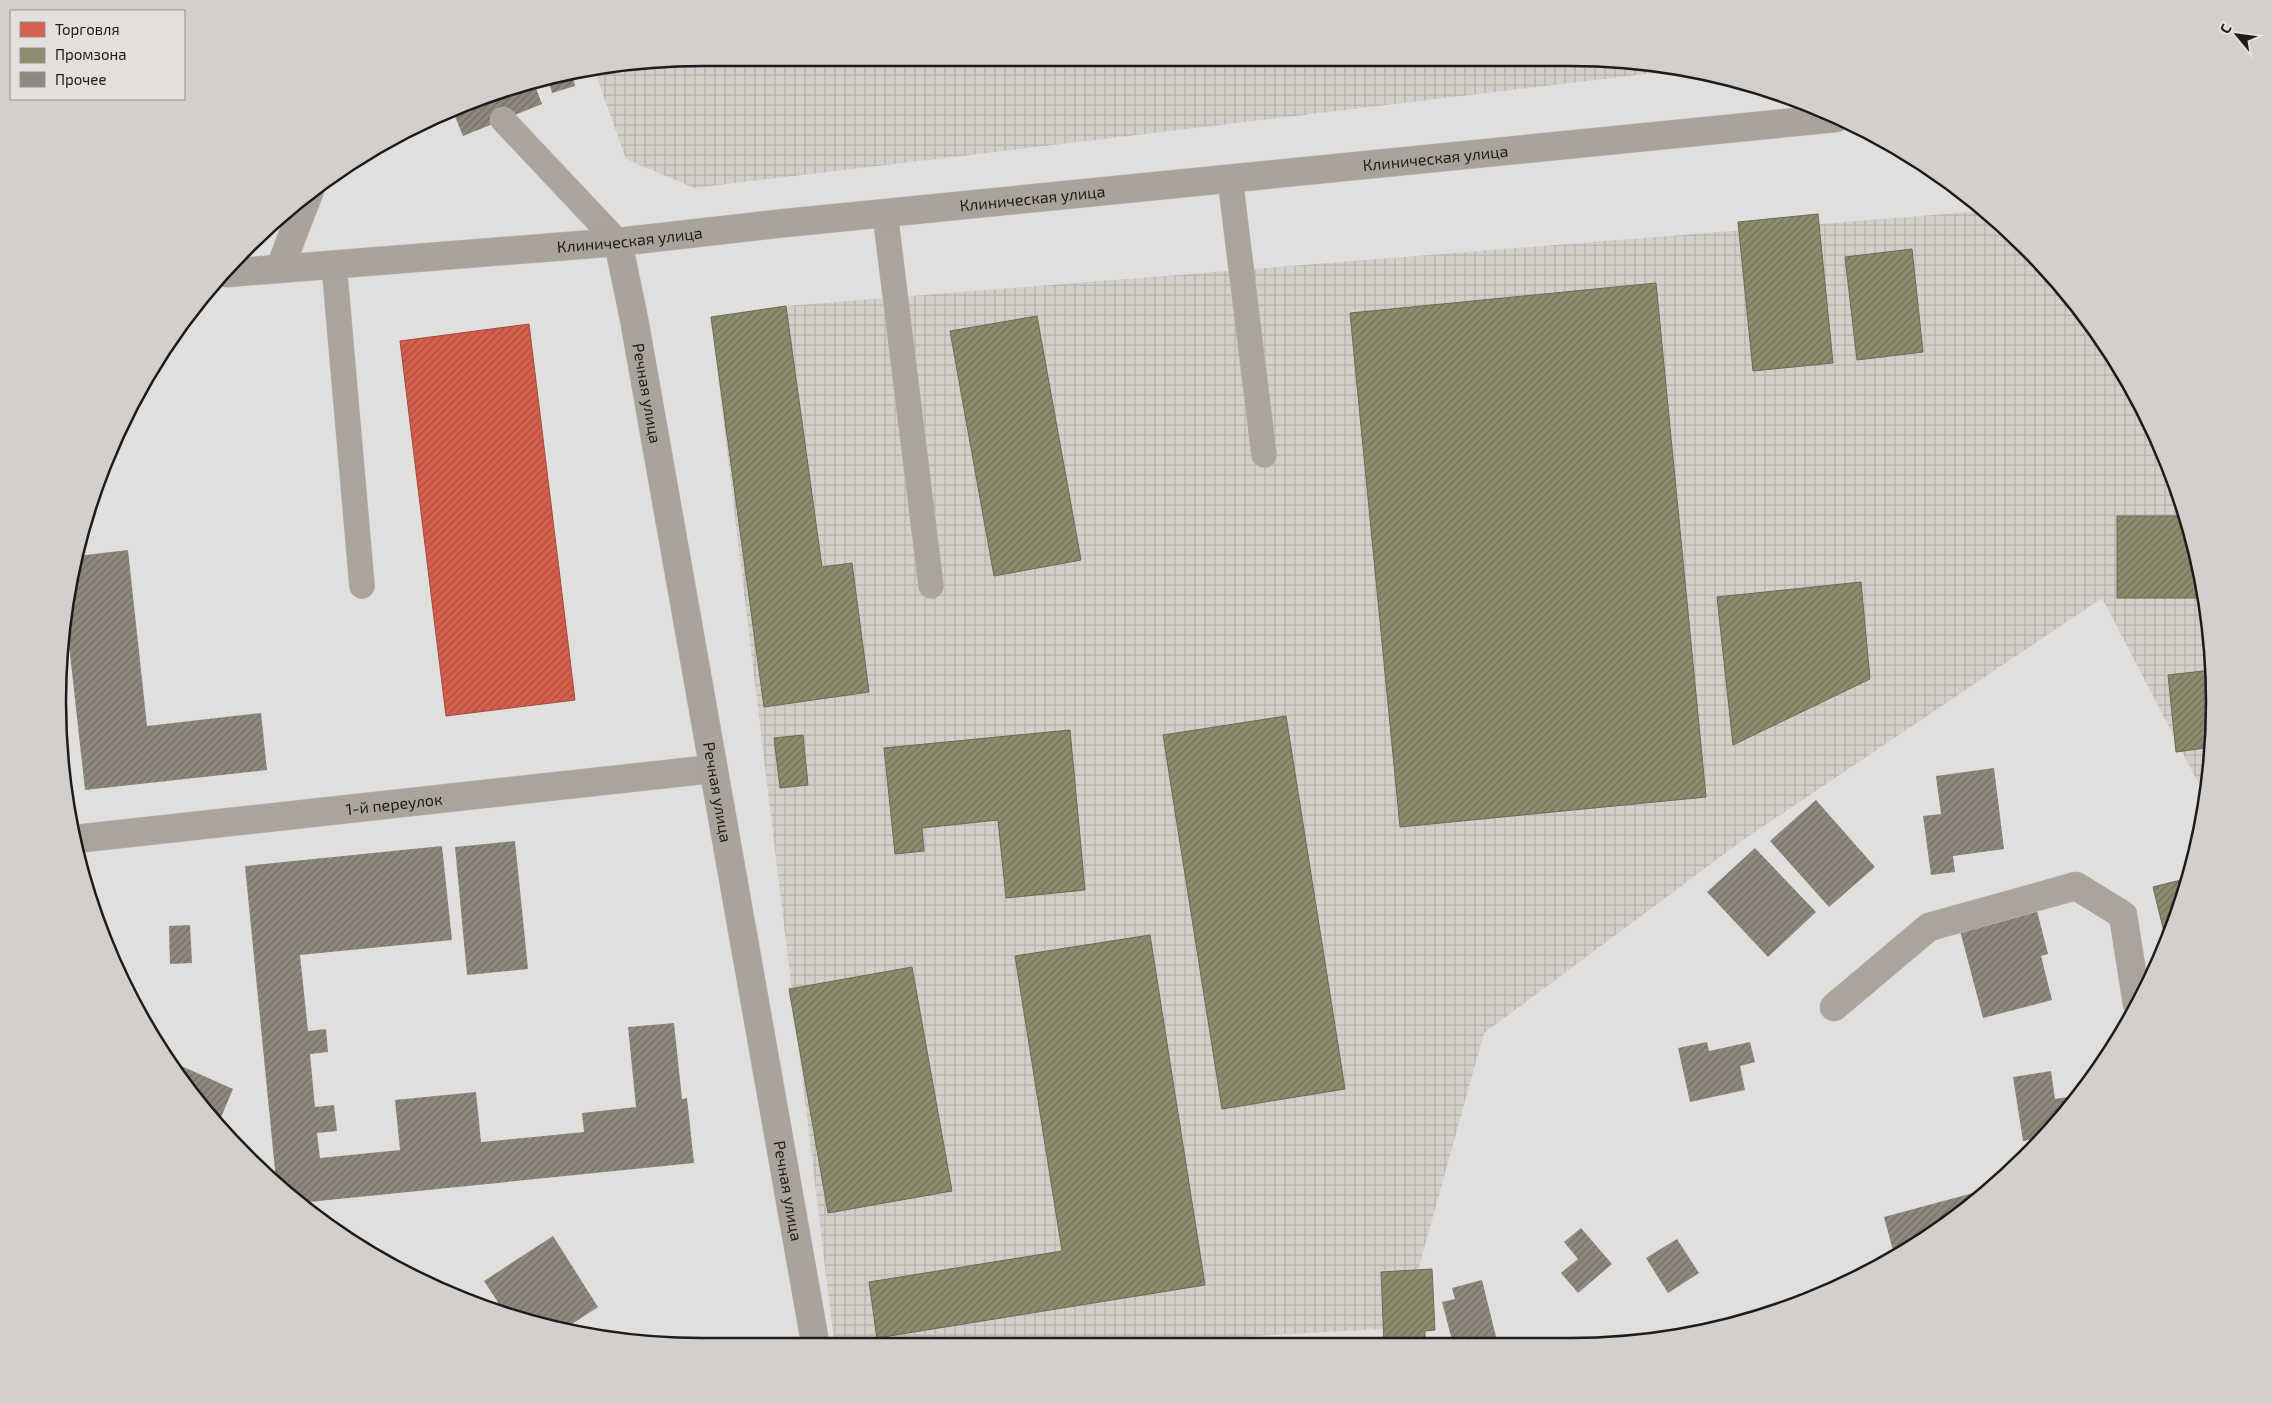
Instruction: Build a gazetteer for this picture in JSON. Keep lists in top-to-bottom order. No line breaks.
{"streets":{"main road":["Клиническая улица","Речная улица"],"street":["1-й переулок"]},"crossings":[["Клиническая улица","Речная улица"],["Речная улица","1-й переулок"]],"legend":["Торговля","Промзона","Прочее"],"north":"top left"}
